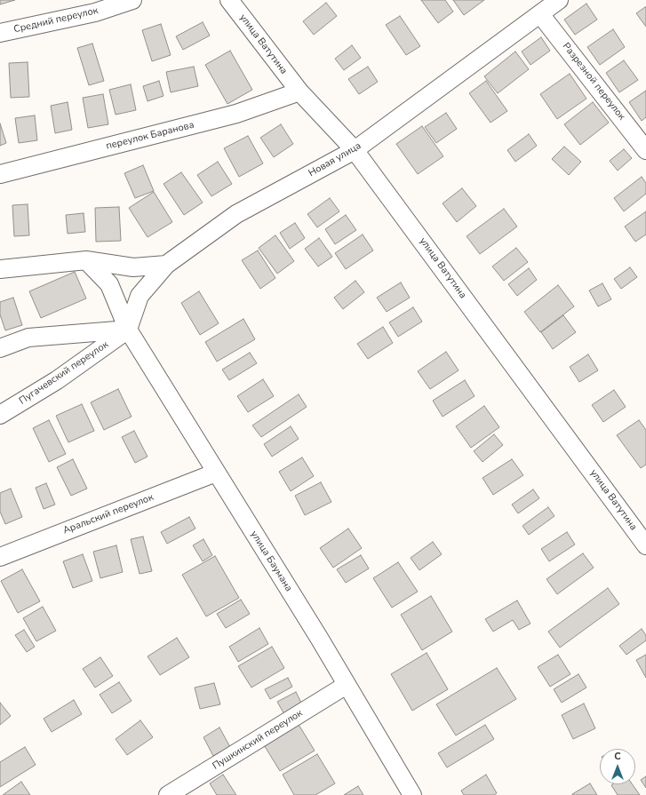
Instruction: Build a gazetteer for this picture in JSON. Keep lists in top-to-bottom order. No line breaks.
{"streets":{"street":["Средний переулок","улица Ватутина","Разрезной переулок","переулок Баранова","Новая улица","Пугачевский переулок","Аральский переулок","улица Баумана","Пушкинский переулок"]},"crossings":[["улица Ватутина","переулок Баранова"],["улица Ватутина","Новая улица"],["Разрезной переулок","Новая улица"],["Новая улица","Пугачевский переулок"],["Новая улица","улица Баумана"],["Пугачевский переулок","улица Баумана"],["Аральский переулок","улица Баумана"],["улица Баумана","Пушкинский переулок"]],"north":"top"}
